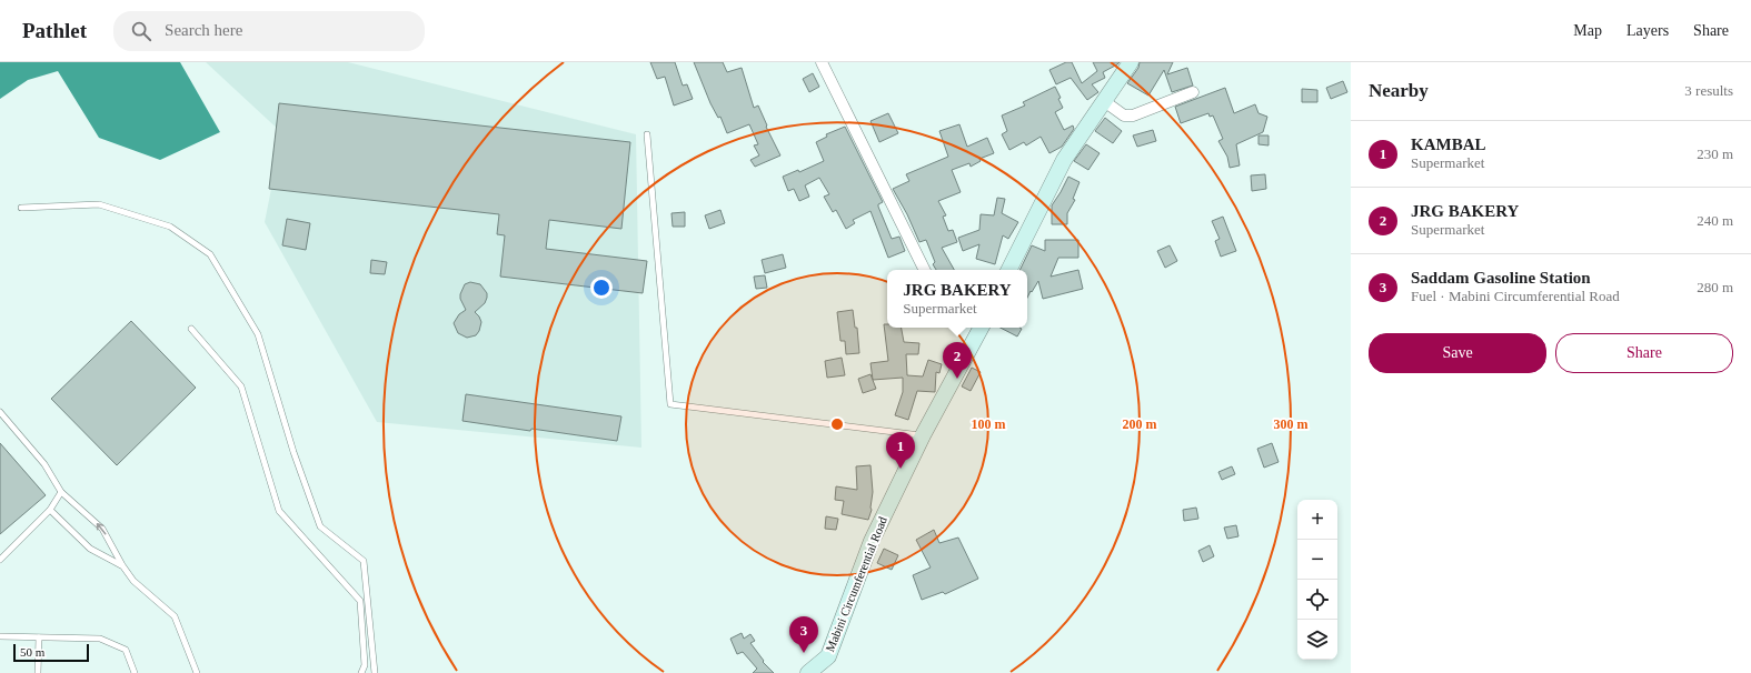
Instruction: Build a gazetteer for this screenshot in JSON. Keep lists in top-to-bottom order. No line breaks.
{"streets":{"main road":["Mabini Circumferential Road"]},"scale_bar":"50 m","page":{"header":"Pathlet","search":"Search here","nav":["Map","Layers","Share"],"heading":["Nearby","3 results"],"list":[{"mark":"1","name":"KAMBAL","note":"Supermarket","value":"230 m"},{"mark":"2","name":"JRG BAKERY","note":"Supermarket","value":"240 m"},{"mark":"3","name":"Saddam Gasoline Station","note":"Fuel · Mabini Circumferential Road","value":"280 m"}],"popup":["JRG BAKERY","Supermarket"],"buttons":["Save","Share"],"pins":["2","1","3"],"map_buttons":["+","−"],"scale":"50 m"},"rings":["100 m","200 m","300 m"]}
